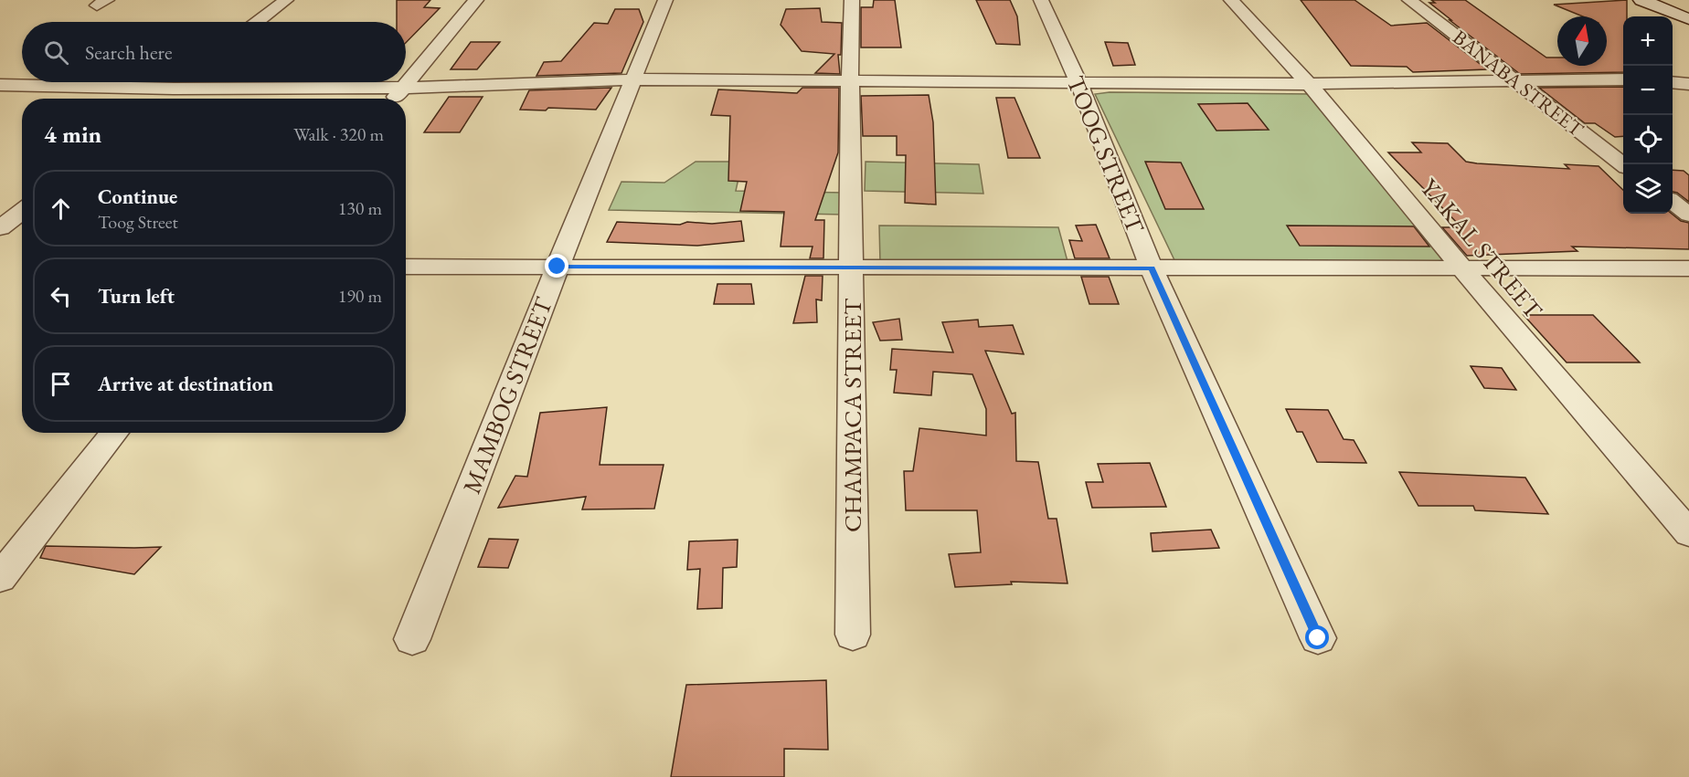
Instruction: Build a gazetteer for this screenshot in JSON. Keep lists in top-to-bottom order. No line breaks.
{"streets":{"street":["BANABA STREET","TOOG STREET","YAKAL STREET","MAMBOG STREET","CHAMPACA STREET"]},"north":"top","page":{"map_buttons":["+","−"],"search":"Search here","heading":["4 min","Walk · 320 m"],"list":[["Continue","Toog Street","130 m"],["Turn left","190 m"],"Arrive at destination"]}}
